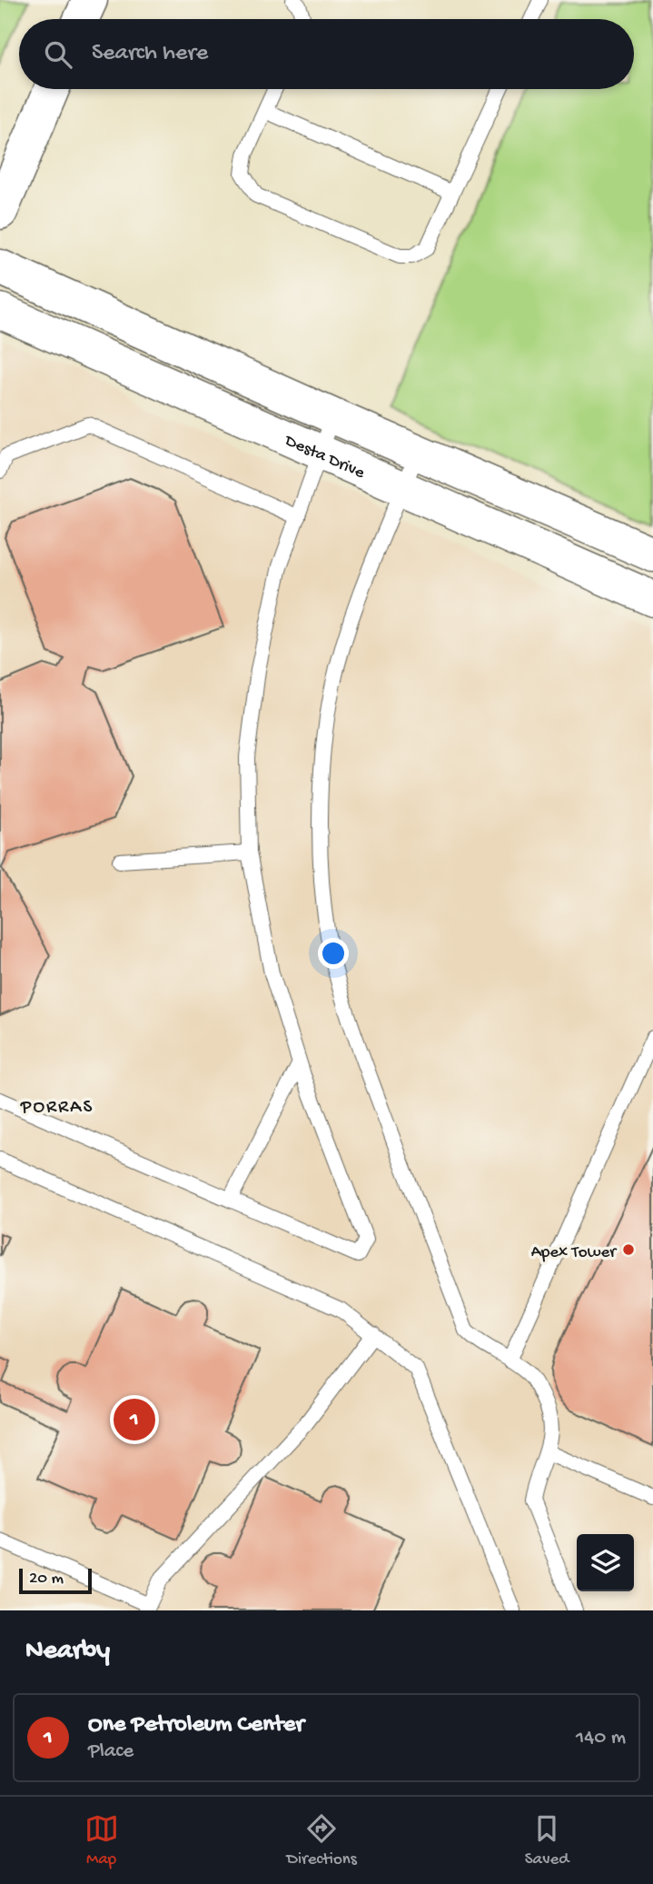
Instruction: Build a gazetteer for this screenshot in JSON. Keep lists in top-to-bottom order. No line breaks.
{"streets":{"street":["Desta Drive"]},"districts":["PORRAS"],"places":["Apex Tower"],"scale_bar":"20 m","page":{"search":"Search here","pins":"1","scale":"20 m","heading":"Nearby","list":[{"mark":"1","name":"One Petroleum Center","note":"Place","value":"140 m"}],"nav":["Map","Directions","Saved"]}}
